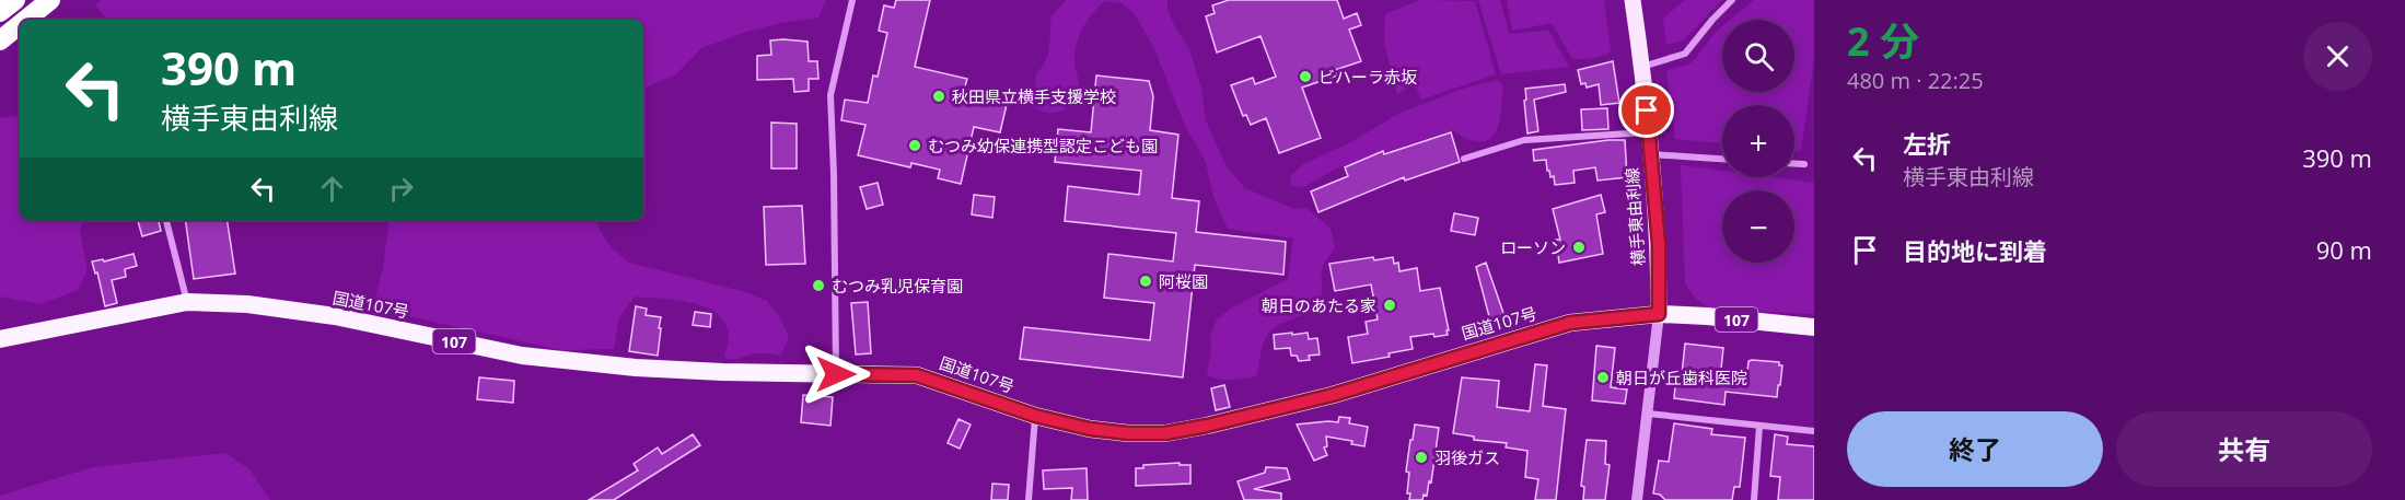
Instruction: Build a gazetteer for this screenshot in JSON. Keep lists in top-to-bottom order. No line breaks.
{"streets":{"highway":["国道107号","107"],"main road":["横手東由利線"]},"crossings":[["横手東由利線","国道107号"]],"places":["ビハーラ赤坂","秋田県立横手支援学校","むつみ幼保連携型認定こども園","ローソン","阿桜園","むつみ乳児保育園","朝日のあたる家","朝日が丘歯科医院","羽後ガス"],"page":{"heading":["2 分","480 m · 22:25"],"map_buttons":["+","−"],"turn":["390 m","横手東由利線"],"list":[{"name":"左折","note":"横手東由利線","value":"390 m"},{"name":"目的地に到着","value":"90 m"}],"buttons":["終了","共有"]}}
